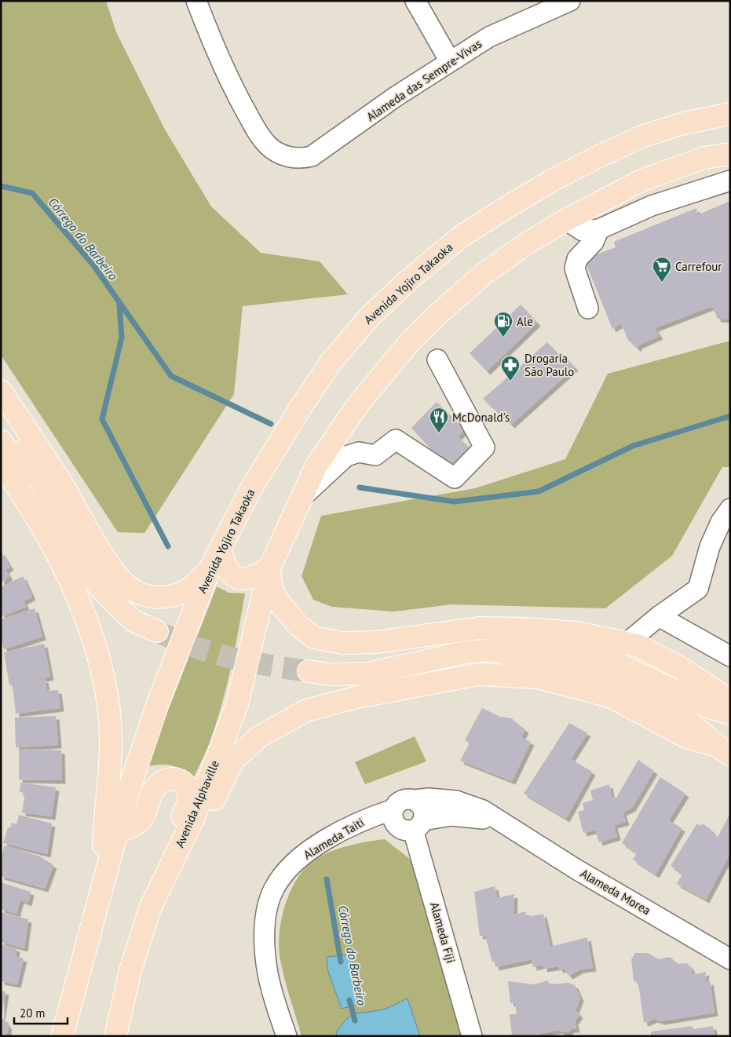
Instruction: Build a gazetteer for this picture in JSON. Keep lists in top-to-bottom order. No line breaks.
{"streets":{"main road":["Avenida Yojiro Takaoka","Avenida Alphaville"],"street":["Alameda das Sempre-Vivas","Alameda Taiti","Alameda Morea","Alameda Fiji"]},"crossings":[["Alameda Taiti","Alameda Morea"],["Alameda Taiti","Alameda Fiji"],["Alameda Morea","Alameda Fiji"]],"water":["Córrego do Barbeiro"],"places":{"supermarket":["Carrefour"],"fuel station":["Ale"],"pharmacy":["Drogaria São Paulo"],"restaurant":["McDonald's"]},"scale_bar":"20 m"}
